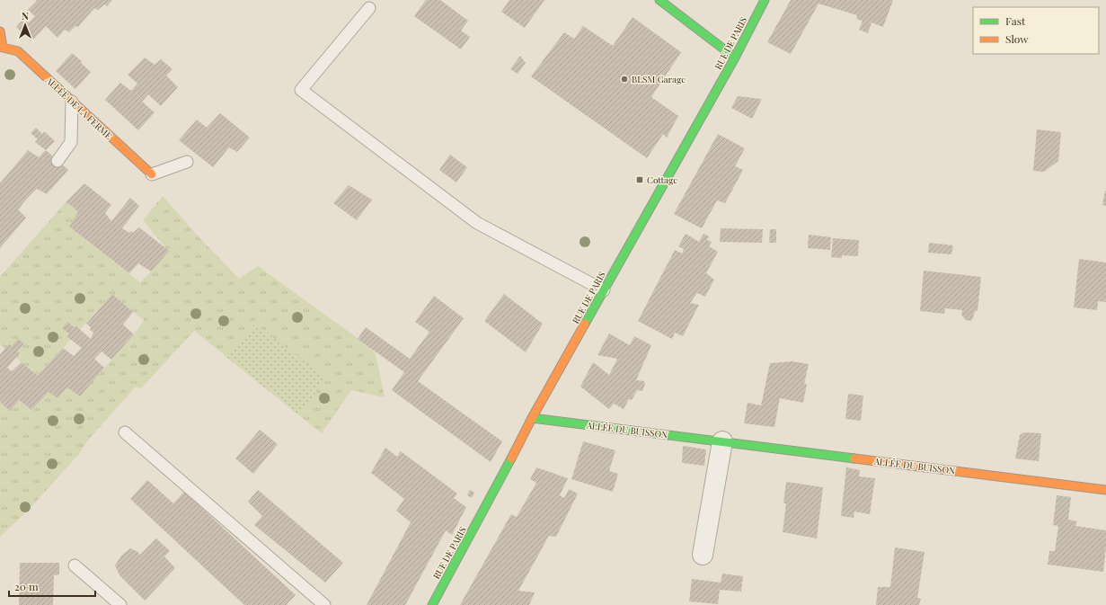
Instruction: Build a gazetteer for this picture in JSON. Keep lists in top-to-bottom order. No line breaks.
{"streets":{"street":["RUE DE PARIS","ALLÉE DE LA FERME","ALLÉE DU BUISSON"]},"crossings":[["RUE DE PARIS","ALLÉE DU BUISSON"]],"places":{"other":["BLSM Garage"],"transit":["Cottage"]},"legend":["Fast","Slow"],"scale_bar":"20 m","north":"top"}
